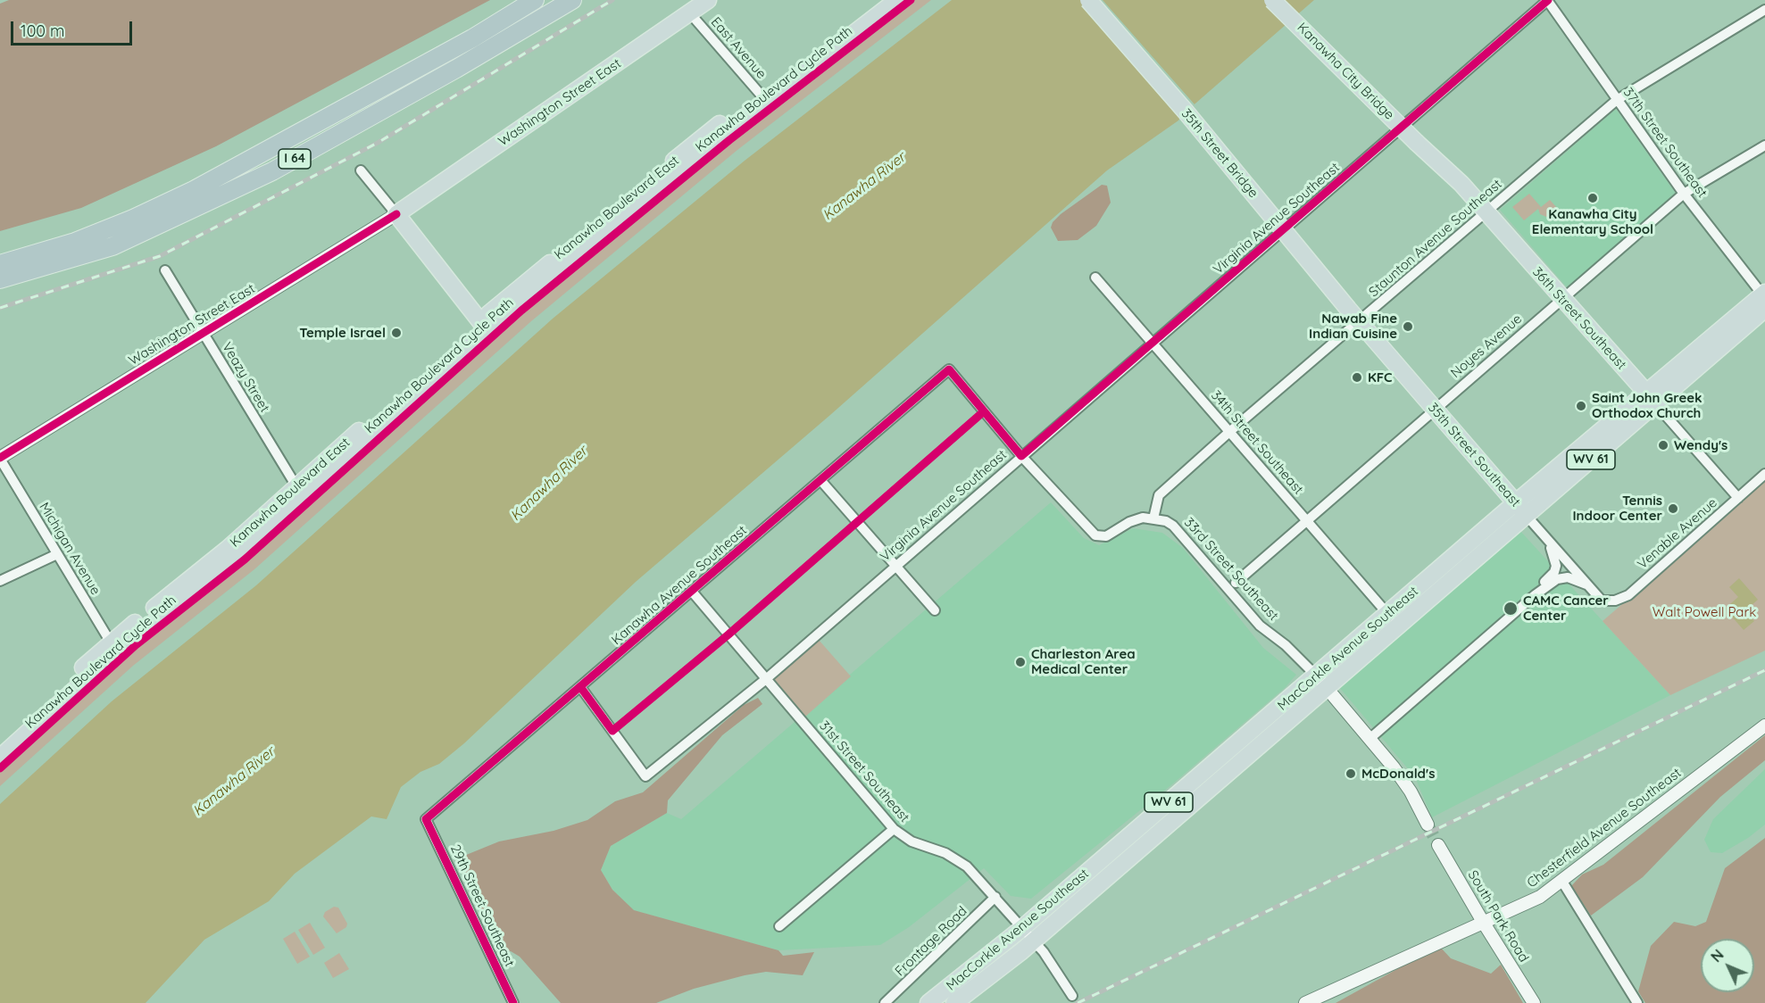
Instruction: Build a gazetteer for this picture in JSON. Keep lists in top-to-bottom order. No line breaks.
{"streets":{"highway":["I 64"],"main road":["Kanawha City Bridge","Washington Street East","35th Street Bridge","Kanawha Boulevard East","36th Street Southeast","35th Street Southeast","WV 61","MacCorkle Avenue Southeast"],"street":["East Avenue","37th Street Southeast","Virginia Avenue Southeast","Staunton Avenue Southeast","Noyes Avenue","Veazy Street","34th Street Southeast","Venable Avenue","Michigan Avenue","33rd Street Southeast","Kanawha Avenue Southeast","31st Street Southeast","Chesterfield Avenue Southeast","29th Street Southeast","South Park Road","Frontage Road"],"cycle path":["Kanawha Boulevard Cycle Path"]},"crossings":[["East Avenue","Washington Street East"],["East Avenue","Kanawha Boulevard East"],["Kanawha City Bridge","36th Street Southeast"],["Washington Street East","Veazy Street"],["Washington Street East","Michigan Avenue"],["37th Street Southeast","Virginia Avenue Southeast"],["37th Street Southeast","Staunton Avenue Southeast"],["37th Street Southeast","Noyes Avenue"],["37th Street Southeast","MacCorkle Avenue Southeast"],["35th Street Bridge","35th Street Southeast"],["Kanawha Boulevard East","Veazy Street"],["Kanawha Boulevard East","Michigan Avenue"],["Virginia Avenue Southeast","34th Street Southeast"],["Virginia Avenue Southeast","Kanawha Avenue Southeast"],["Virginia Avenue Southeast","31st Street Southeast"],["Staunton Avenue Southeast","36th Street Southeast"],["Staunton Avenue Southeast","34th Street Southeast"],["Staunton Avenue Southeast","35th Street Southeast"],["Staunton Avenue Southeast","33rd Street Southeast"],["36th Street Southeast","Noyes Avenue"],["36th Street Southeast","Venable Avenue"],["36th Street Southeast","MacCorkle Avenue Southeast"],["Noyes Avenue","34th Street Southeast"],["Noyes Avenue","35th Street Southeast"],["34th Street Southeast","MacCorkle Avenue Southeast"],["35th Street Southeast","Venable Avenue"],["35th Street Southeast","MacCorkle Avenue Southeast"],["33rd Street Southeast","MacCorkle Avenue Southeast"],["Kanawha Avenue Southeast","31st Street Southeast"],["Kanawha Avenue Southeast","29th Street Southeast"],["MacCorkle Avenue Southeast","31st Street Southeast"],["31st Street Southeast","Frontage Road"],["Chesterfield Avenue Southeast","South Park Road"]],"water":["Kanawha River"],"parks":["Walt Powell Park"],"places":["Kanawha City Elementary School","Nawab Fine Indian Cuisine","Temple Israel","KFC","Saint John Greek Orthodox Church","Wendy's","Tennis Indoor Center","CAMC Cancer Center","Charleston Area Medical Center","McDonald's"],"scale_bar":"100 m","north":"top left"}
